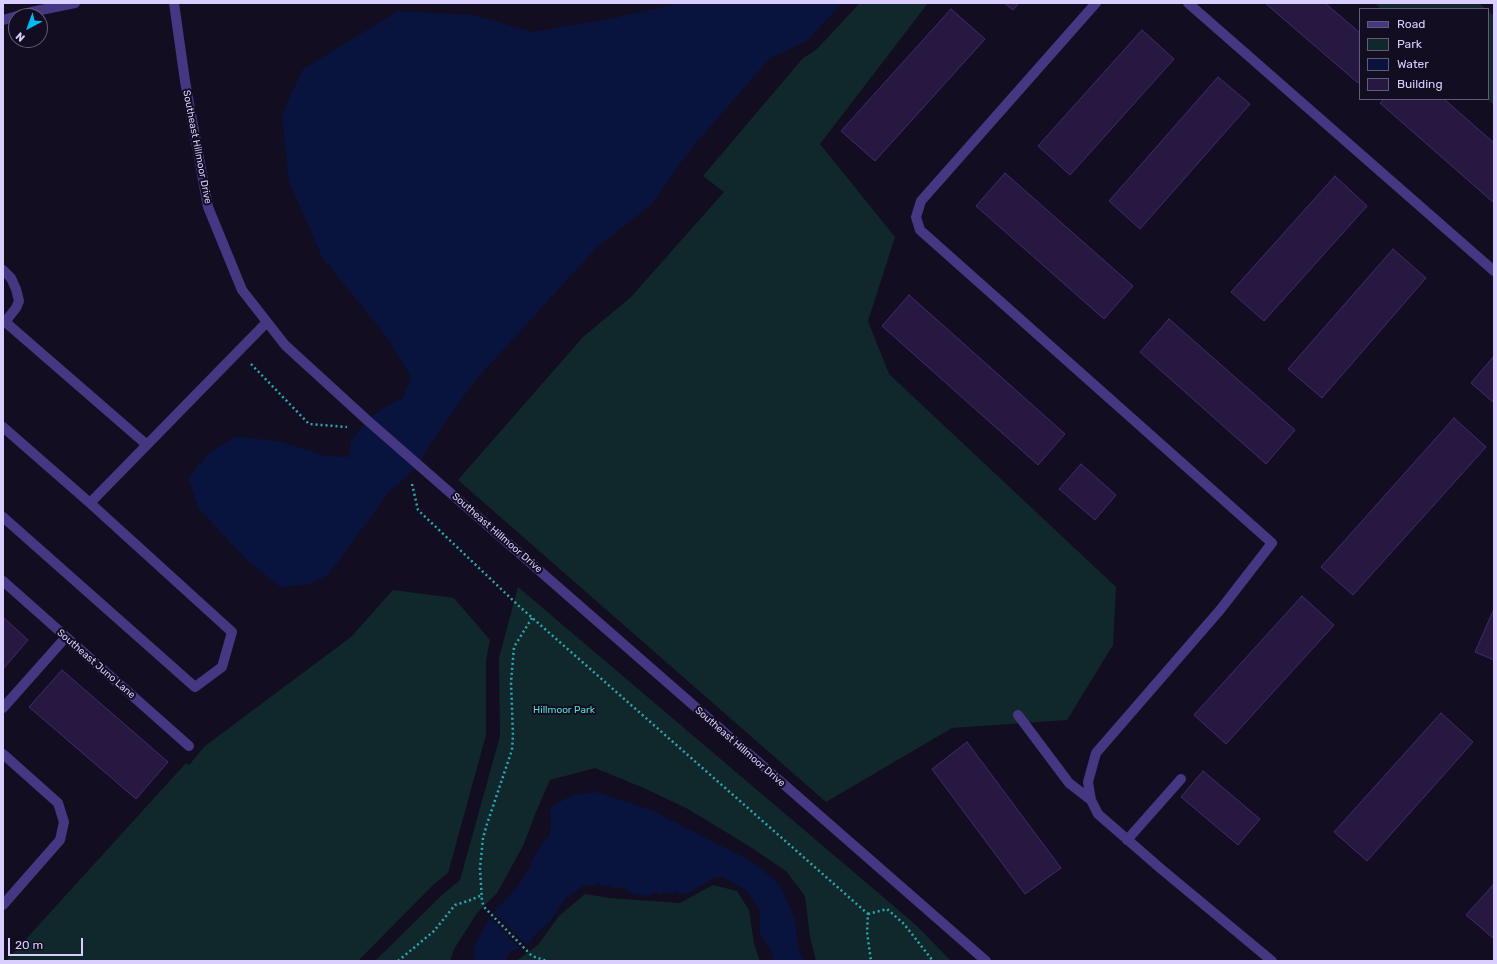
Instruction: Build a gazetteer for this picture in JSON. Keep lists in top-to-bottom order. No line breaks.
{"streets":{"street":["Southeast Hillmoor Drive","Southeast Juno Lane"]},"parks":["Hillmoor Park"],"legend":["Road","Park","Water","Building"],"scale_bar":"20 m","north":"bottom left"}
